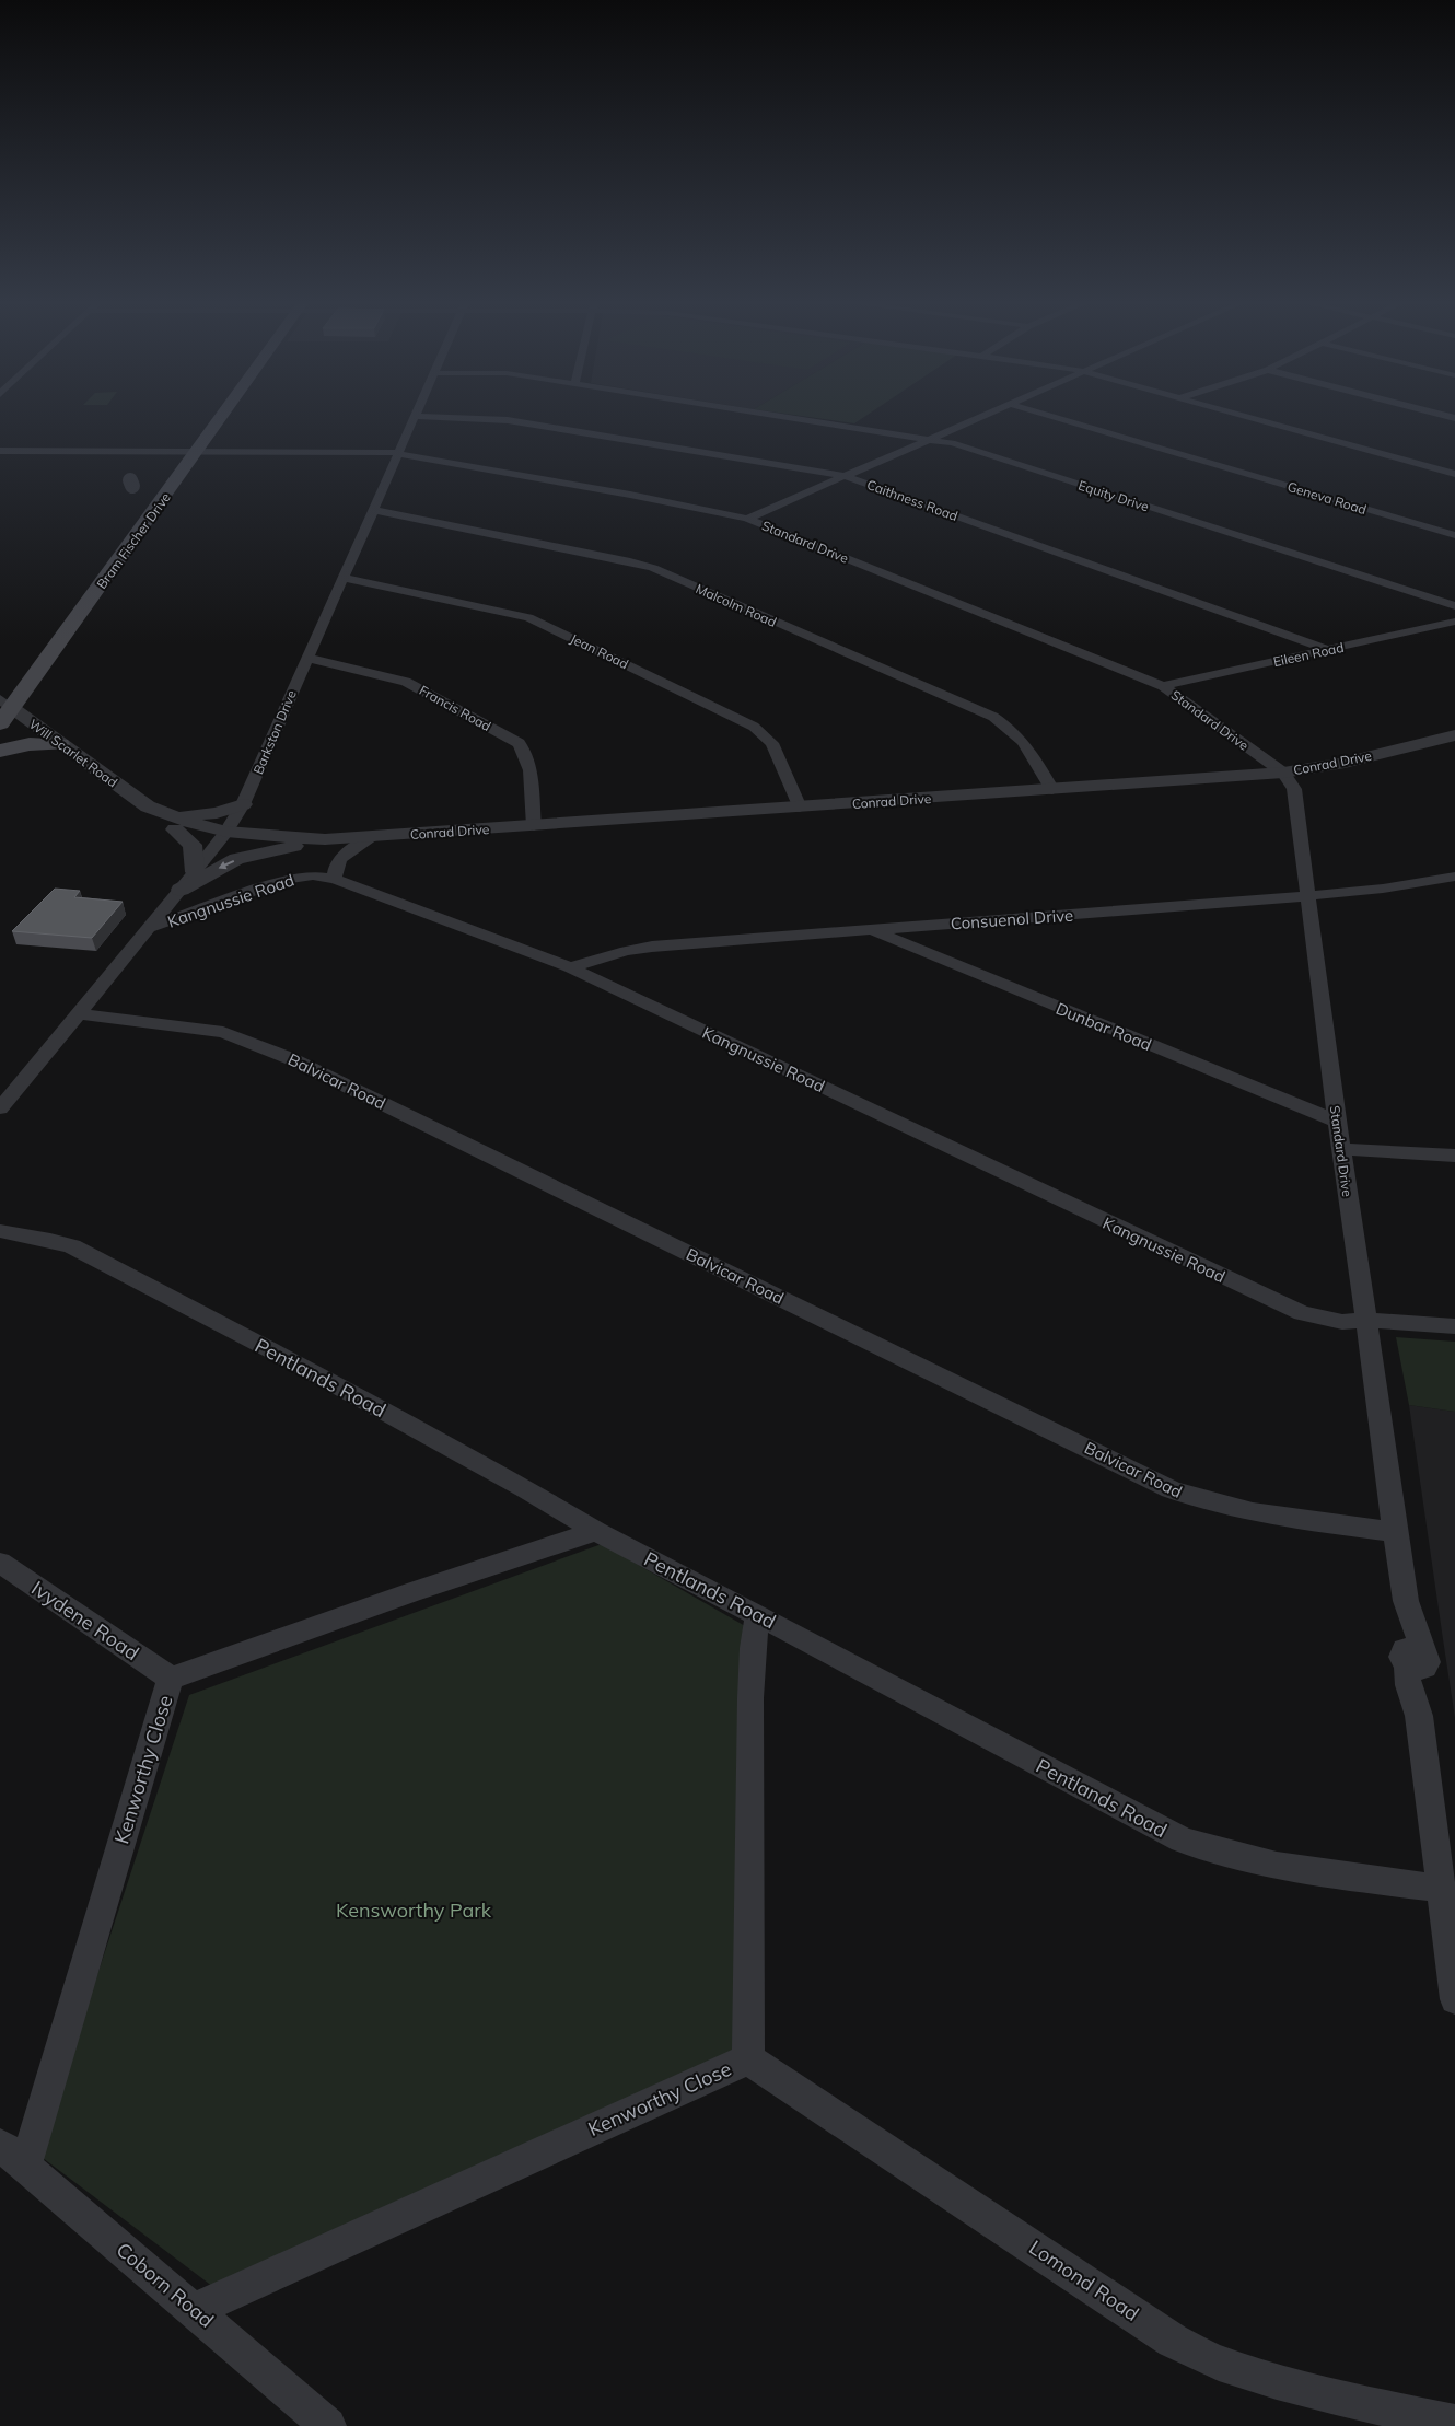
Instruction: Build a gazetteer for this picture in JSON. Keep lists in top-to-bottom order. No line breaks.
{"streets":{"main road":["Bram Fischer Drive"],"street":["Equity Drive","Geneva Road","Caithness Road","Standard Drive","Malcolm Road","Jean Road","Eileen Road","Francis Road","Barkston Drive","Will Scarlet Road","Conrad Drive","Kangnussie Road","Consuenol Drive","Dunbar Road","Balvicar Road","Pentlands Road","Ivydene Road","Kenworthy Close","Lomond Road","Coborn Road"]},"crossings":[["Caithness Road","Eileen Road"],["Bram Fischer Drive","Standard Drive"],["Bram Fischer Drive","Will Scarlet Road"],["Standard Drive","Eileen Road"],["Standard Drive","Barkston Drive"],["Standard Drive","Conrad Drive"],["Standard Drive","Kangnussie Road"],["Standard Drive","Consuenol Drive"],["Standard Drive","Dunbar Road"],["Standard Drive","Balvicar Road"],["Standard Drive","Pentlands Road"],["Malcolm Road","Barkston Drive"],["Malcolm Road","Conrad Drive"],["Jean Road","Barkston Drive"],["Jean Road","Conrad Drive"],["Francis Road","Barkston Drive"],["Francis Road","Conrad Drive"],["Barkston Drive","Will Scarlet Road"],["Barkston Drive","Conrad Drive"],["Barkston Drive","Kangnussie Road"],["Barkston Drive","Balvicar Road"],["Will Scarlet Road","Conrad Drive"],["Kangnussie Road","Consuenol Drive"],["Consuenol Drive","Dunbar Road"],["Pentlands Road","Kenworthy Close"],["Ivydene Road","Kenworthy Close"],["Kenworthy Close","Lomond Road"],["Kenworthy Close","Coborn Road"]],"parks":["Kensworthy Park"]}
